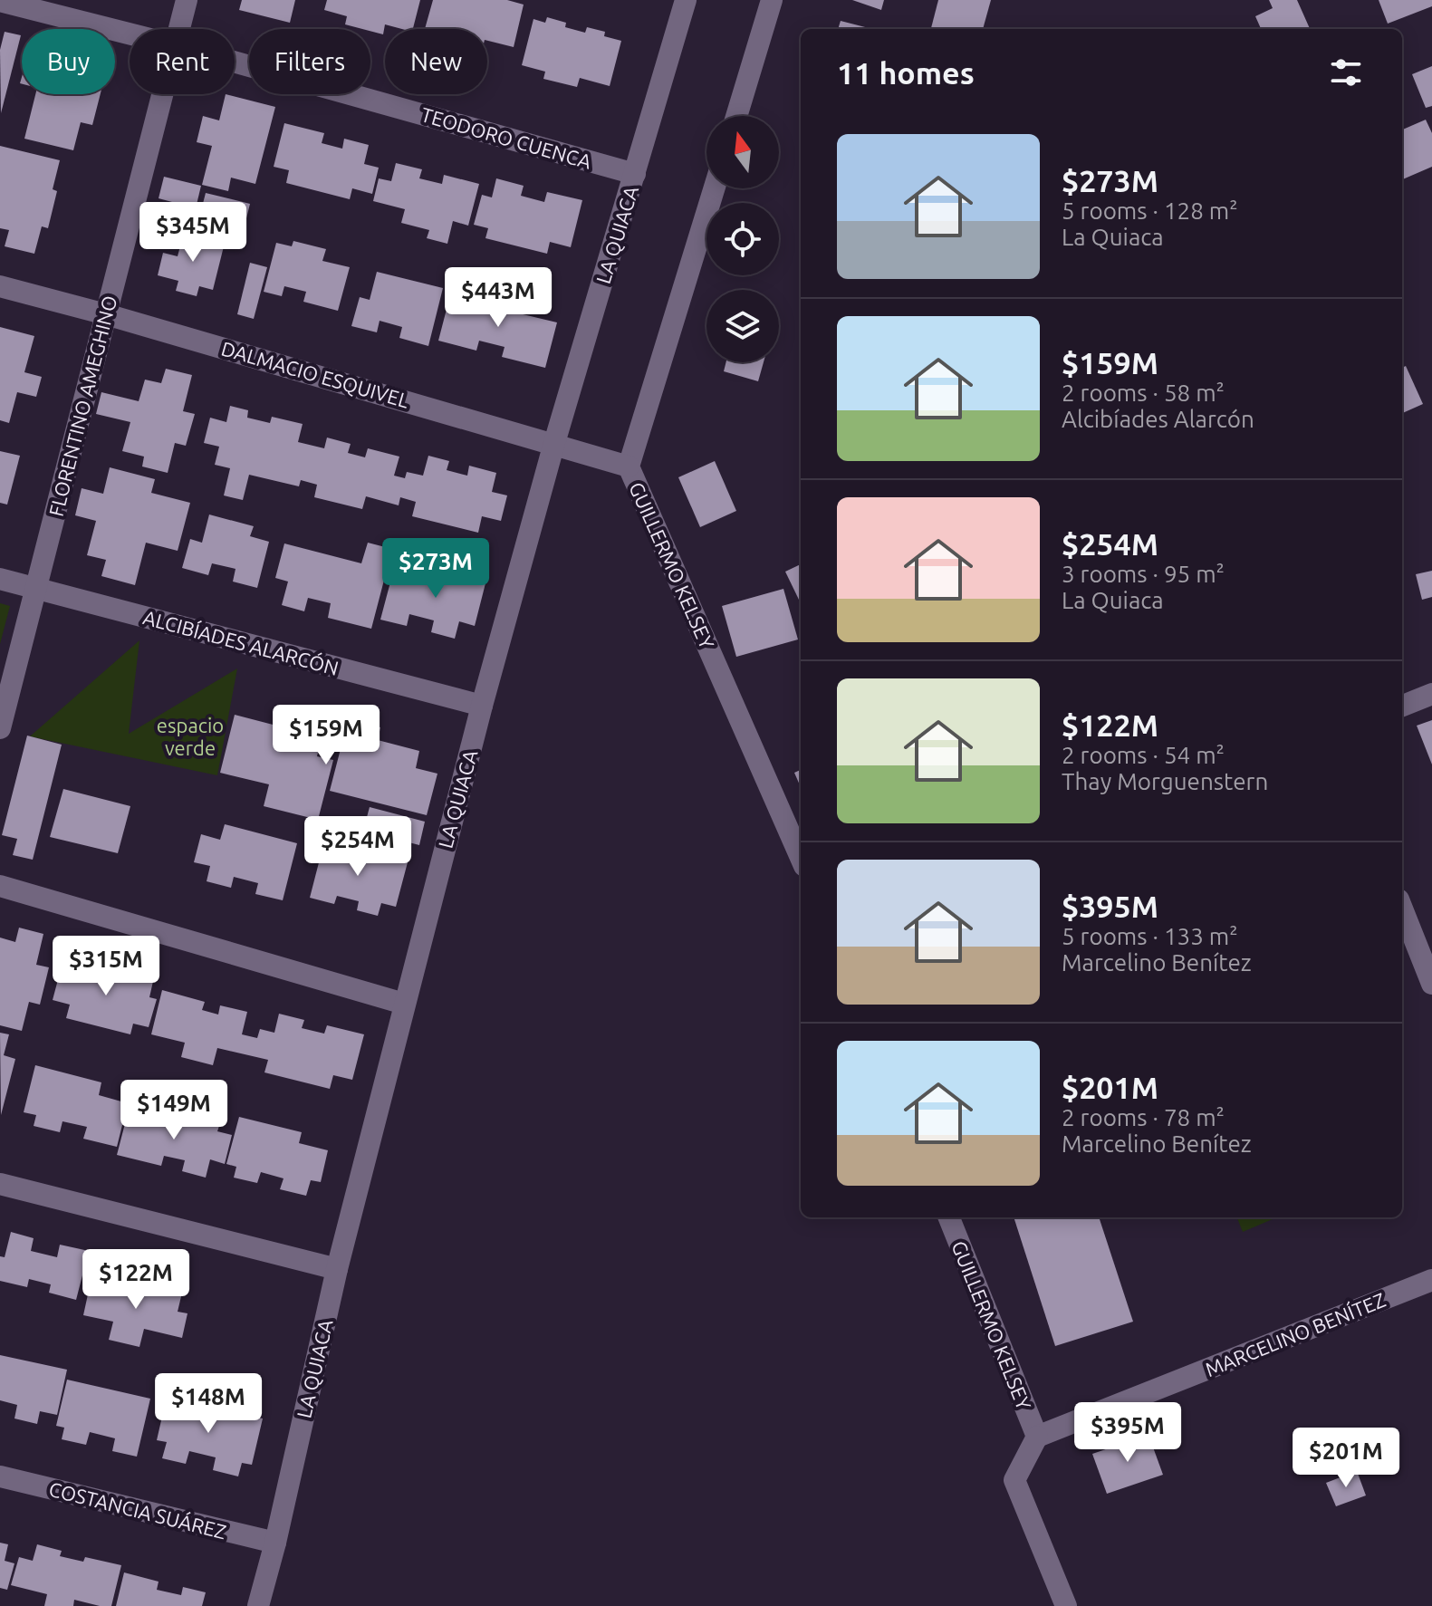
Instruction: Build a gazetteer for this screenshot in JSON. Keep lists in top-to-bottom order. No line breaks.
{"streets":{"street":["TEODORO CUENCA","LA QUIACA","DALMACIO ESQUIVEL","FLORENTINO AMEGHINO","GUILLERMO KELSEY","ALCIBÍADES ALARCÓN","MARCELINO BENÍTEZ","COSTANCIA SUÁREZ"]},"crossings":[["TEODORO CUENCA","LA QUIACA"],["LA QUIACA","DALMACIO ESQUIVEL"],["LA QUIACA","ALCIBÍADES ALARCÓN"],["LA QUIACA","COSTANCIA SUÁREZ"],["DALMACIO ESQUIVEL","FLORENTINO AMEGHINO"],["DALMACIO ESQUIVEL","GUILLERMO KELSEY"],["FLORENTINO AMEGHINO","ALCIBÍADES ALARCÓN"],["GUILLERMO KELSEY","MARCELINO BENÍTEZ"]],"parks":["espacio verde"],"north":"top","page":{"chip":["Buy","Rent","Filters","New"],"heading":"11 homes","list":[{"name":"$273M","note":"5 rooms · 128 m² · La Quiaca"},{"name":"$159M","note":"2 rooms · 58 m² · Alcibíades Alarcón"},{"name":"$254M","note":"3 rooms · 95 m² · La Quiaca"},{"name":"$122M","note":"2 rooms · 54 m² · Thay Morguenstern"},{"name":"$395M","note":"5 rooms · 133 m² · Marcelino Benítez"},{"name":"$201M","note":"2 rooms · 78 m² · Marcelino Benítez"}],"price":["$345M","$443M","$273M","$159M","$254M","$315M","$149M","$122M","$148M","$395M","$201M"]}}
